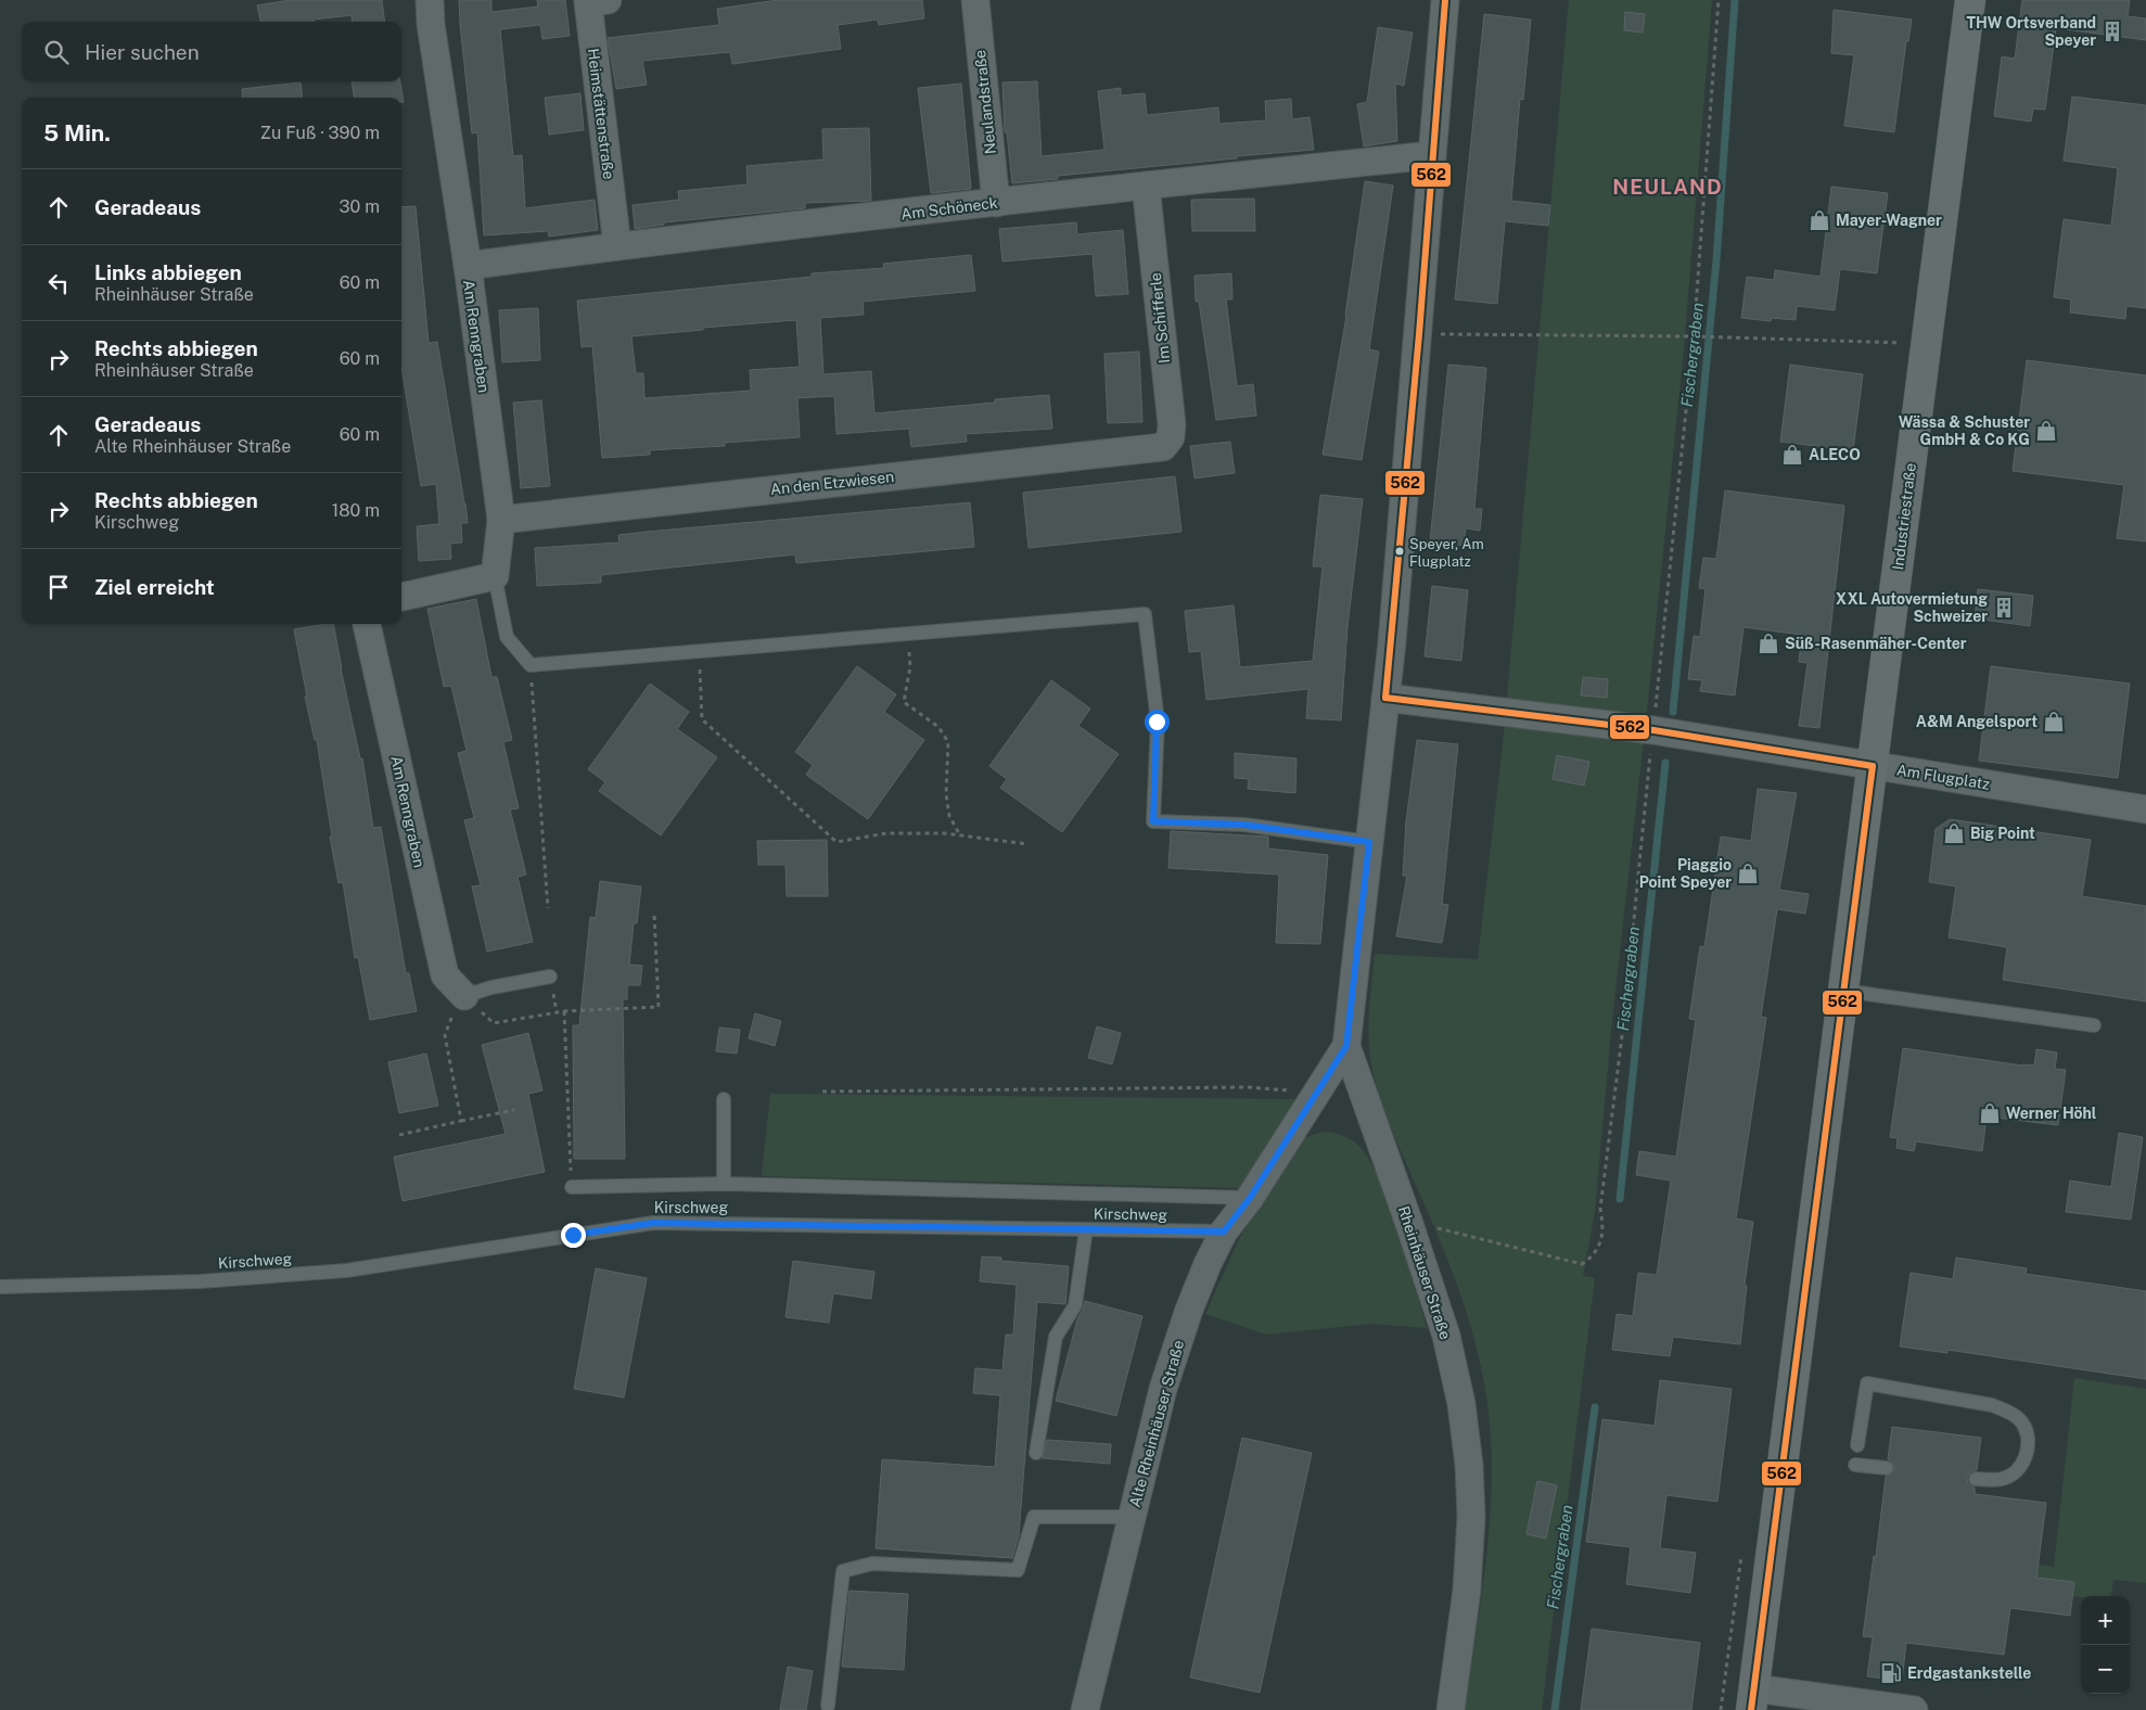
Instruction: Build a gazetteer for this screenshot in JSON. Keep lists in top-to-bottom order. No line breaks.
{"streets":{"street":["Neulandstraße","Heimstättenstraße","Am Schöneck","Im Schifferle","Am Renngraben","An den Etzwiesen","Industriestraße","Am Flugplatz","Rheinhäuser Straße","Alte Rheinhäuser Straße"],"lane":["Kirschweg"]},"crossings":[["Neulandstraße","Am Schöneck"],["Heimstättenstraße","Am Schöneck"],["Am Schöneck","Im Schifferle"],["Am Schöneck","Am Renngraben"],["Am Schöneck","Rheinhäuser Straße"],["Im Schifferle","An den Etzwiesen"],["Am Renngraben","An den Etzwiesen"],["Industriestraße","Am Flugplatz"],["Am Flugplatz","Rheinhäuser Straße"],["Kirschweg","Alte Rheinhäuser Straße"],["Rheinhäuser Straße","Alte Rheinhäuser Straße"]],"districts":["NEULAND"],"water":["Fischergraben"],"places":{"building":["THW Ortsverband Speyer","XXL Autovermietung Schweizer"],"shop":["Mayer-Wagner","Wässa & Schuster GmbH & Co KG","ALECO","Süß-Rasenmäher-Center","A&M Angelsport","Big Point","Piaggio Point Speyer","Werner Höhl"],"other":["Speyer, Am Flugplatz"],"fuel station":["Erdgastankstelle"]},"lines":["transit line 562"],"page":{"search":"Hier suchen","heading":["5 Min.","Zu Fuß · 390 m"],"list":[["Geradeaus","30 m"],["Links abbiegen","Rheinhäuser Straße","60 m"],["Rechts abbiegen","Rheinhäuser Straße","60 m"],["Geradeaus","Alte Rheinhäuser Straße","60 m"],["Rechts abbiegen","Kirschweg","180 m"],"Ziel erreicht"],"map_buttons":["+","−"]}}
